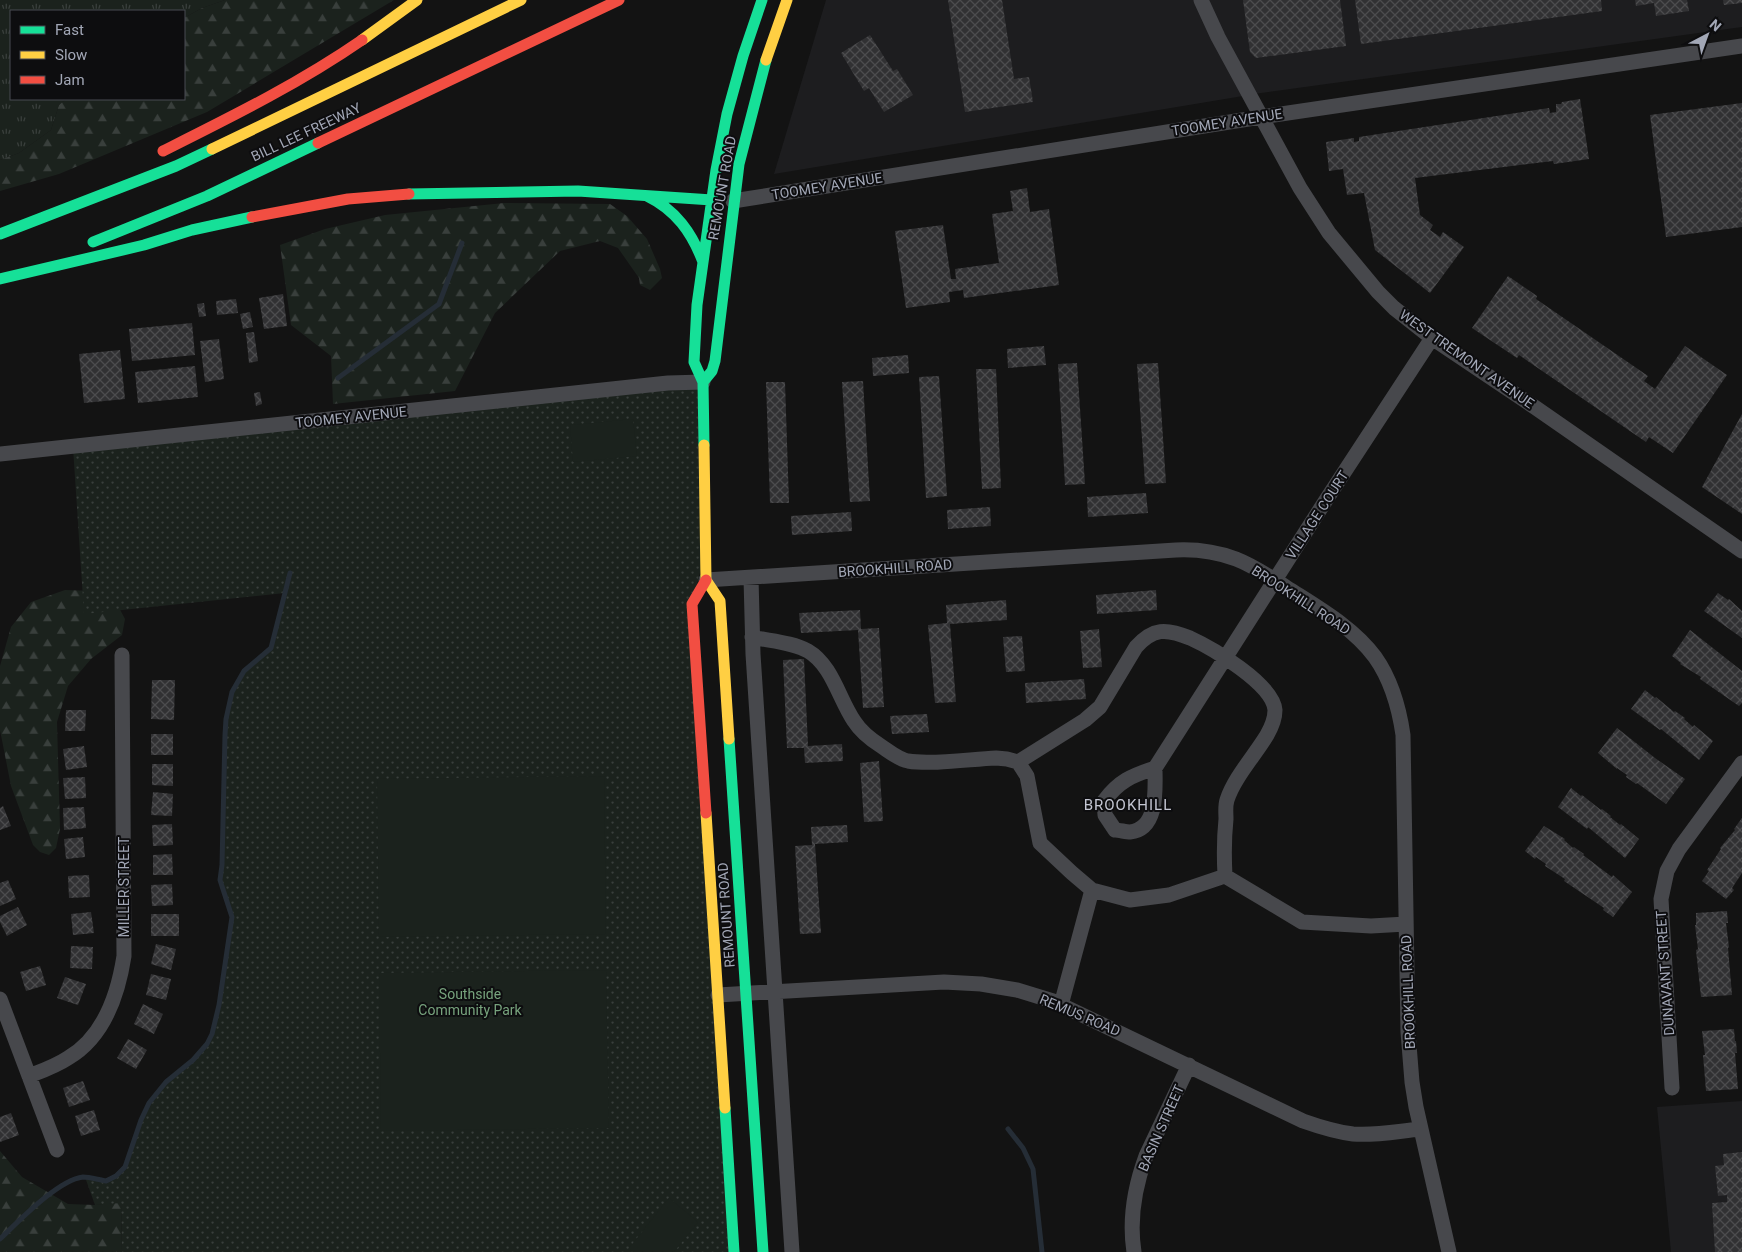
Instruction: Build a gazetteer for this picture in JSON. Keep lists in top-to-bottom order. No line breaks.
{"streets":{"main road":["TOOMEY AVENUE","BILL LEE FREEWAY","REMOUNT ROAD"],"street":["WEST TREMONT AVENUE","VILLAGE COURT","BROOKHILL ROAD","MILLER STREET","DUNAVANT STREET","REMUS ROAD","BASIN STREET"]},"crossings":[["TOOMEY AVENUE","BILL LEE FREEWAY"],["TOOMEY AVENUE","REMOUNT ROAD"],["TOOMEY AVENUE","WEST TREMONT AVENUE"],["REMOUNT ROAD","BROOKHILL ROAD"],["REMOUNT ROAD","REMUS ROAD"],["WEST TREMONT AVENUE","VILLAGE COURT"],["VILLAGE COURT","BROOKHILL ROAD"],["BROOKHILL ROAD","REMUS ROAD"],["REMUS ROAD","BASIN STREET"]],"districts":["BROOKHILL"],"parks":["Southside Community Park"],"legend":["Fast","Slow","Jam"],"north":"top right"}
